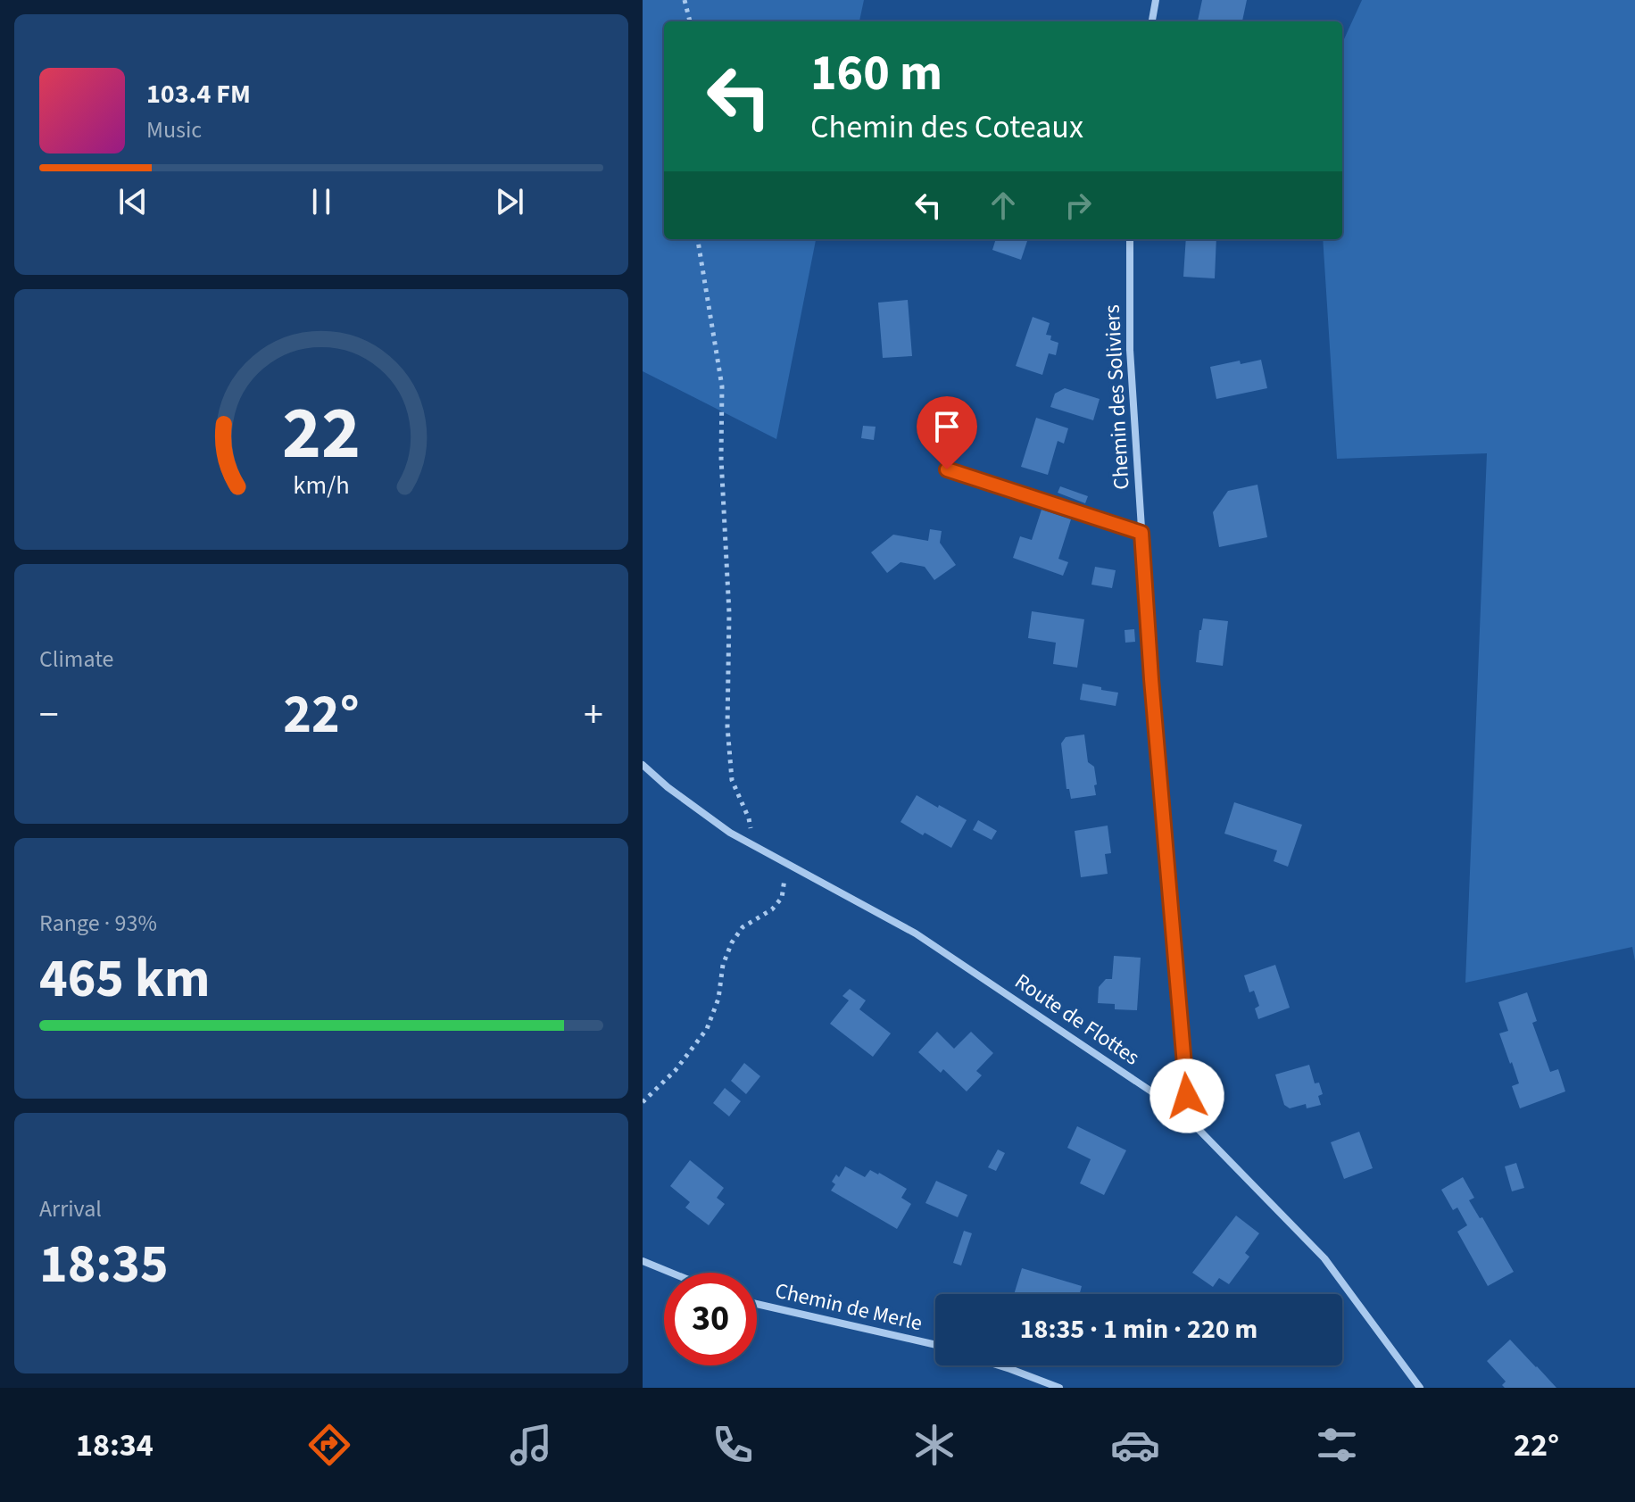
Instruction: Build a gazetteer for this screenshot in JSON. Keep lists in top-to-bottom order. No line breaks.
{"streets":{"street":["Chemin des Soliviers","Route de Flottes","Chemin de Merle"]},"crossings":[["Chemin des Soliviers","Route de Flottes"]],"page":{"turn":["160 m","Chemin des Coteaux"],"song":["103.4 FM","Music"],"tile":["Climate",["Range · 93%","465 km"],["Arrival","18:35"]],"heat":["−","22°","+"],"limit":"30","trip":"18:35 · 1 min · 220 m","tabs":["18:34","22°"],"gauge":["22","km/h"]}}
